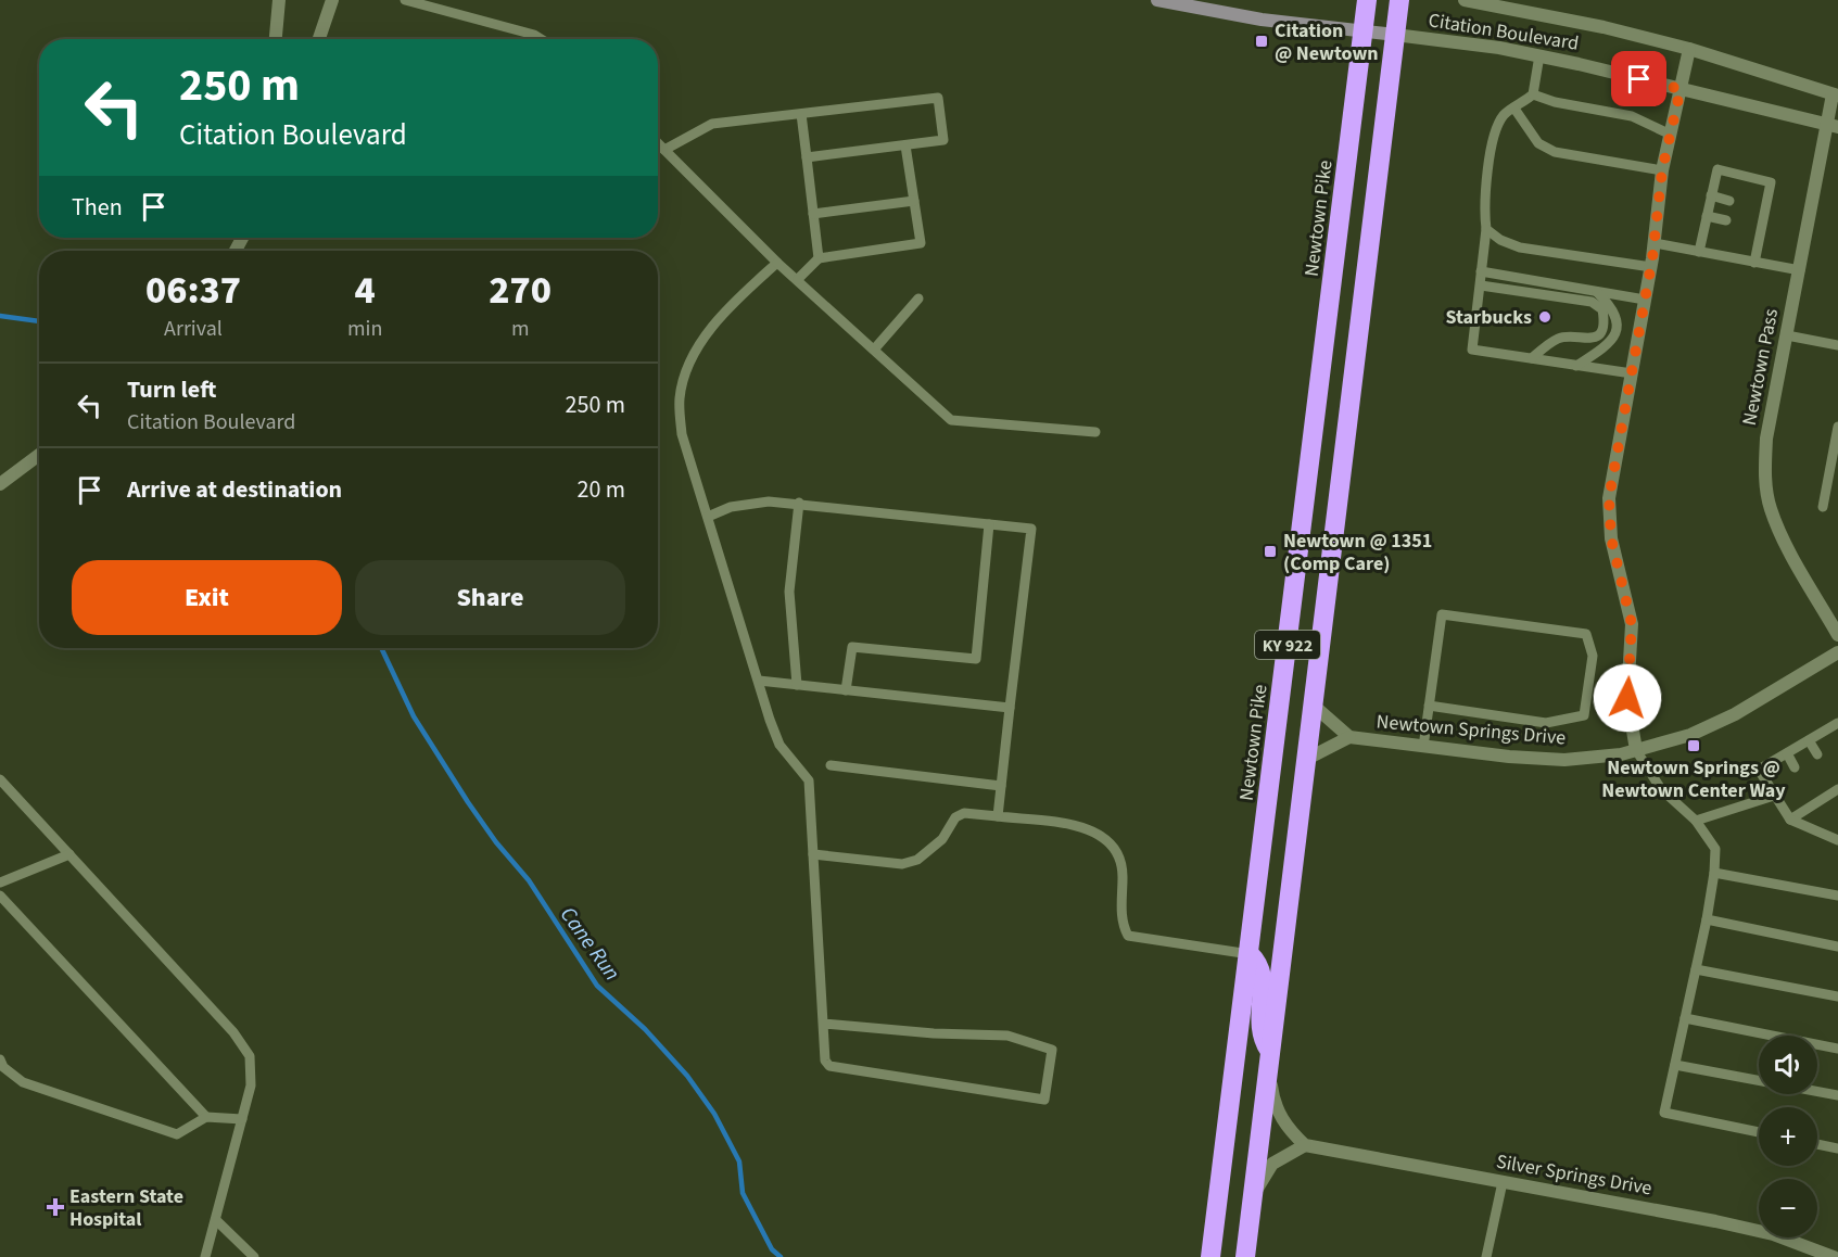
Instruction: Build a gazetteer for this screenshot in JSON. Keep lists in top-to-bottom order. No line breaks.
{"streets":{"highway":["Newtown Pike","KY 922"],"main road":["Citation Boulevard"],"street":["Newtown Pass","Newtown Springs Drive","Silver Springs Drive"]},"crossings":[["Citation Boulevard","Newtown Pike"],["Citation Boulevard","Newtown Pass"],["Citation Boulevard","KY 922"],["KY 922","Newtown Springs Drive"]],"water":["Cane Run"],"places":{"transit":["Citation @ Newtown","Newtown @ 1351 (Comp Care)","Newtown Springs @ Newtown Center Way"],"other":["Starbucks"],"health":["Eastern State Hospital"]},"page":{"turn":["250 m","Citation Boulevard"],"then":"Then","eta":["06:37","Arrival","4","min","270","m"],"list":[{"name":"Turn left","note":"Citation Boulevard","value":"250 m"},{"name":"Arrive at destination","value":"20 m"}],"buttons":["Exit","Share"],"map_buttons":["+","−"]}}
